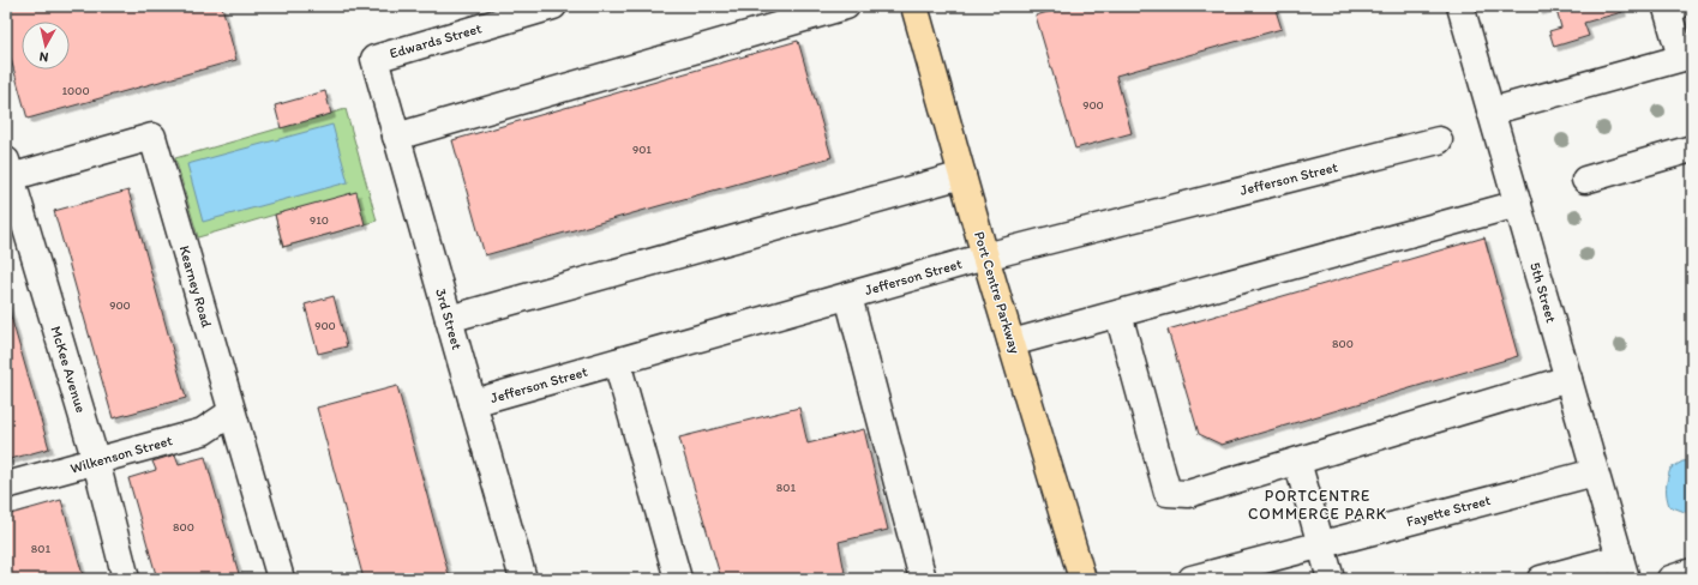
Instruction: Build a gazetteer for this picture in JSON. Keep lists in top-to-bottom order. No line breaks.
{"streets":{"main road":["Port Centre Parkway"],"street":["Edwards Street","Jefferson Street","Kearney Road","5th Street","3rd Street","McKee Avenue","Wilkenson Street","Fayette Street"]},"crossings":[["Edwards Street","3rd Street"],["Jefferson Street","Port Centre Parkway"],["Jefferson Street","3rd Street"],["Kearney Road","McKee Avenue"],["Kearney Road","Wilkenson Street"],["5th Street","Fayette Street"],["McKee Avenue","Wilkenson Street"]],"districts":["PORTCENTRE COMMERCE PARK"],"house_numbers":["1000","900","901","910","900","900","800","801","800","801"],"north":"bottom"}
